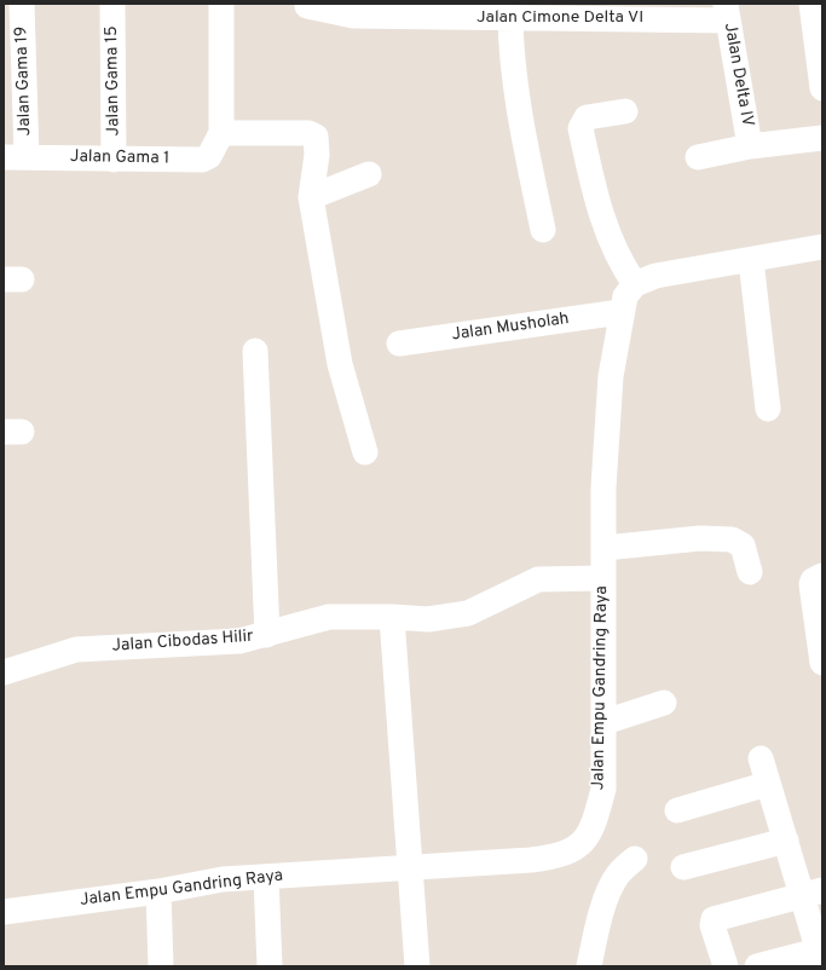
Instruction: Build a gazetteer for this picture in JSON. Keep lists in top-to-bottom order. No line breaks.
{"streets":{"street":["Jalan Cimone Delta VI","Jalan Delta IV","Jalan Gama 19","Jalan Gama 15","Jalan Gama 1","Jalan Musholah","Jalan Cibodas Hilir","Jalan Empu Gandring Raya"]},"crossings":[["Jalan Cimone Delta VI","Jalan Delta IV"],["Jalan Gama 19","Jalan Gama 1"],["Jalan Gama 15","Jalan Gama 1"],["Jalan Musholah","Jalan Empu Gandring Raya"],["Jalan Cibodas Hilir","Jalan Empu Gandring Raya"]]}
